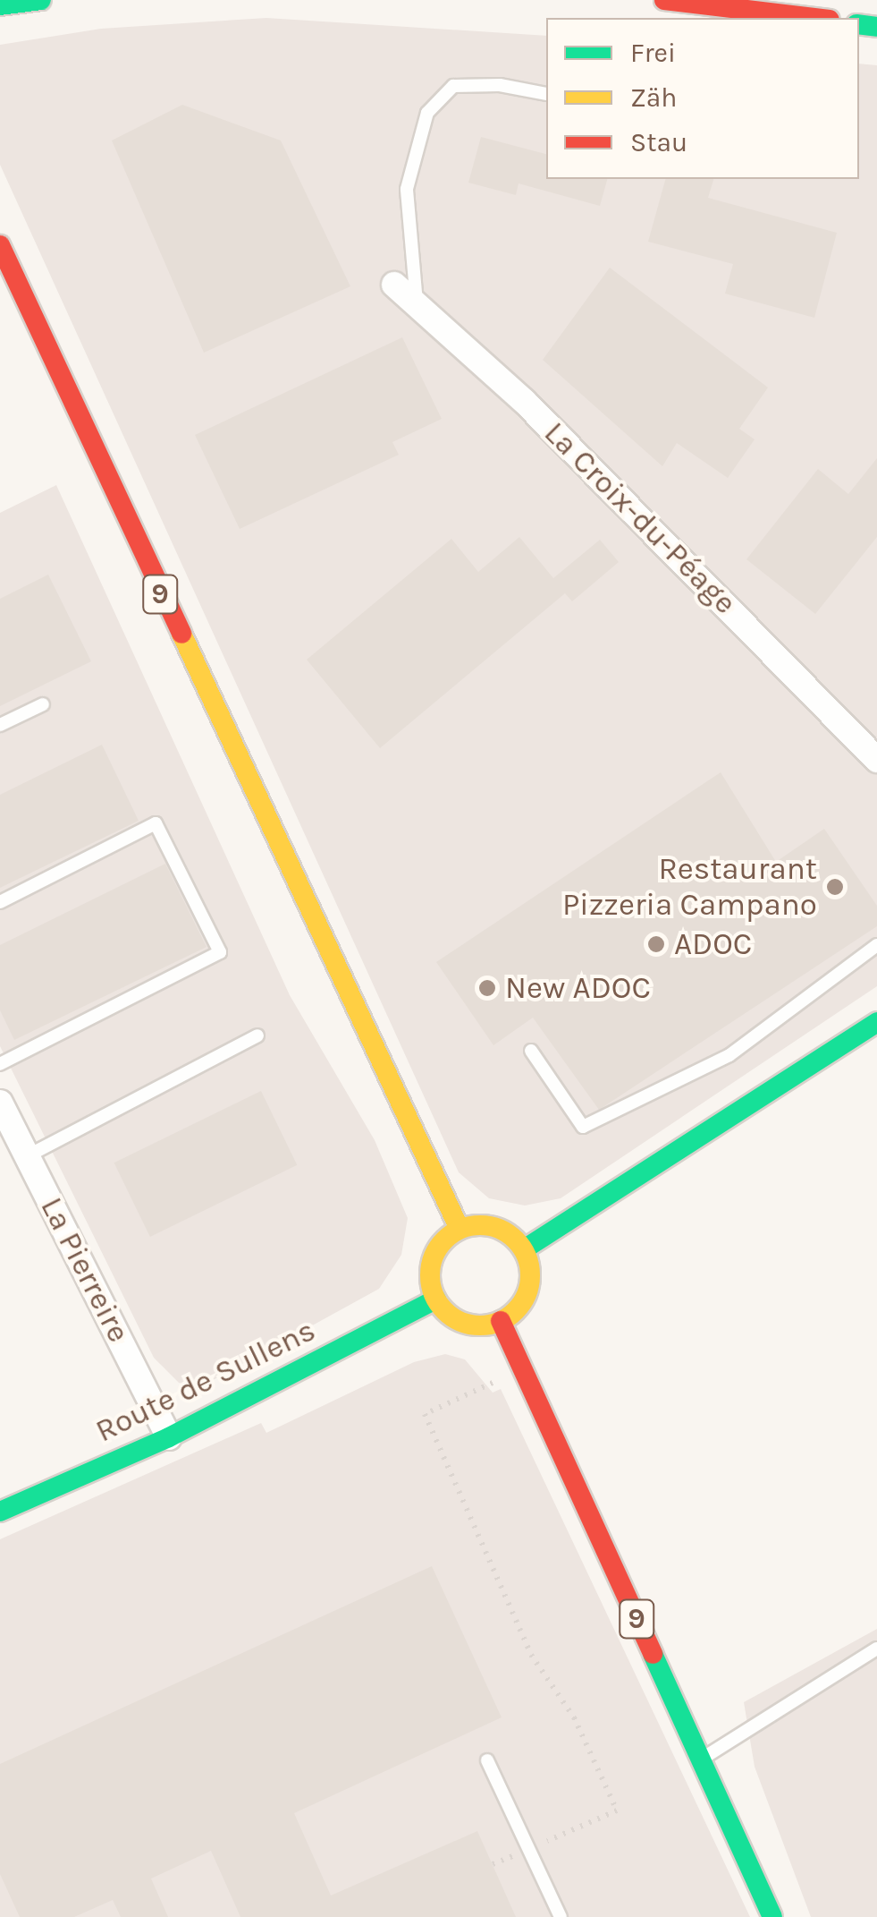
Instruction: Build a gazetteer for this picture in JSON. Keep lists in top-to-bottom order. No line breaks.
{"streets":{"main road":["9","Route de Sullens"],"street":["La Croix-du-Péage","La Pierreire"]},"crossings":[["9","Route de Sullens"],["La Pierreire","Route de Sullens"]],"places":["Restaurant Pizzeria Campano","ADOC","New ADOC"],"legend":["Frei","Zäh","Stau"]}
